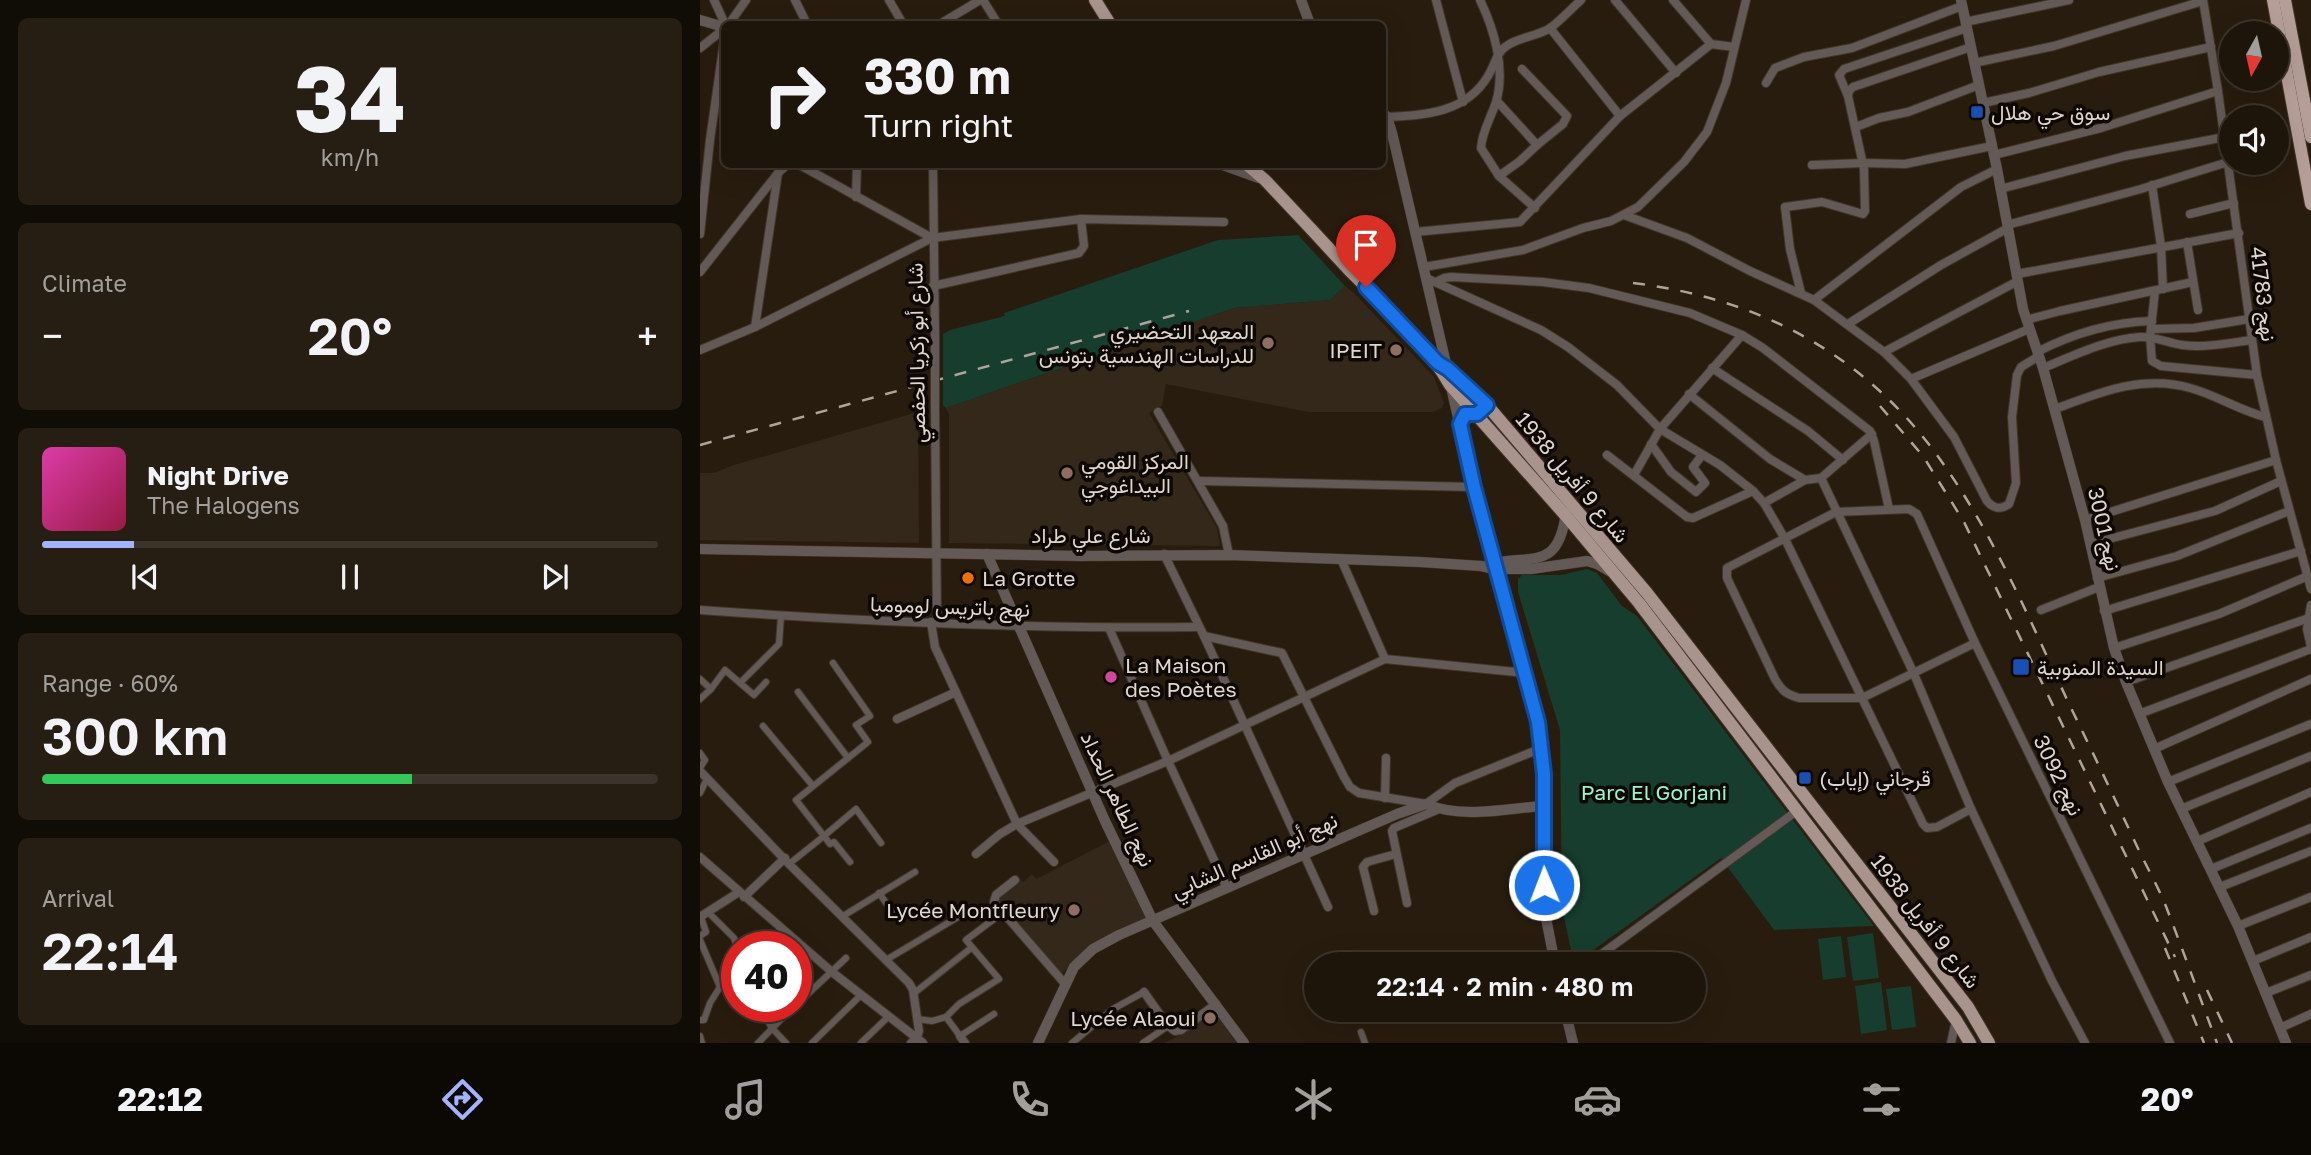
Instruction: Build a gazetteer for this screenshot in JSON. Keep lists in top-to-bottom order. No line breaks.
{"streets":{"main road":["شارع 9 أفريل 1938"],"street":["نهج 41783","شارع أبو زكريا الحفصي","نهج 3001","شارع علي طراد","نهج باتريس لومومبا","نهج 3092","نهج الطاهر الحداد","نهج أبو القاسم الشابي"]},"crossings":[["شارع أبو زكريا الحفصي","شارع علي طراد"],["شارع أبو زكريا الحفصي","نهج باتريس لومومبا"],["شارع 9 أفريل 1938","شارع علي طراد"],["شارع علي طراد","نهج الطاهر الحداد"],["نهج باتريس لومومبا","نهج الطاهر الحداد"],["نهج الطاهر الحداد","نهج أبو القاسم الشابي"]],"parks":["Parc El Gorjani"],"places":{"transit":["سوق حي هلال","السيدة المنوبية","قرجاني (إياب)"],"other":["المعهد التحضيري للدراسات الهندسية بتونس","IPEIT","المركز القومي البيداغوجي","La Grotte","La Maison des Poètes","Lycée Montfleury","Lycée Alaoui"]},"north":"bottom","page":{"tile":[["34","km/h"],"Climate",["Range · 60%","300 km"],["Arrival","22:14"]],"turn":["330 m","Turn right"],"heat":["−","20°","+"],"song":["Night Drive","The Halogens"],"limit":"40","trip":"22:14 · 2 min · 480 m","tabs":["22:12","20°"]}}
